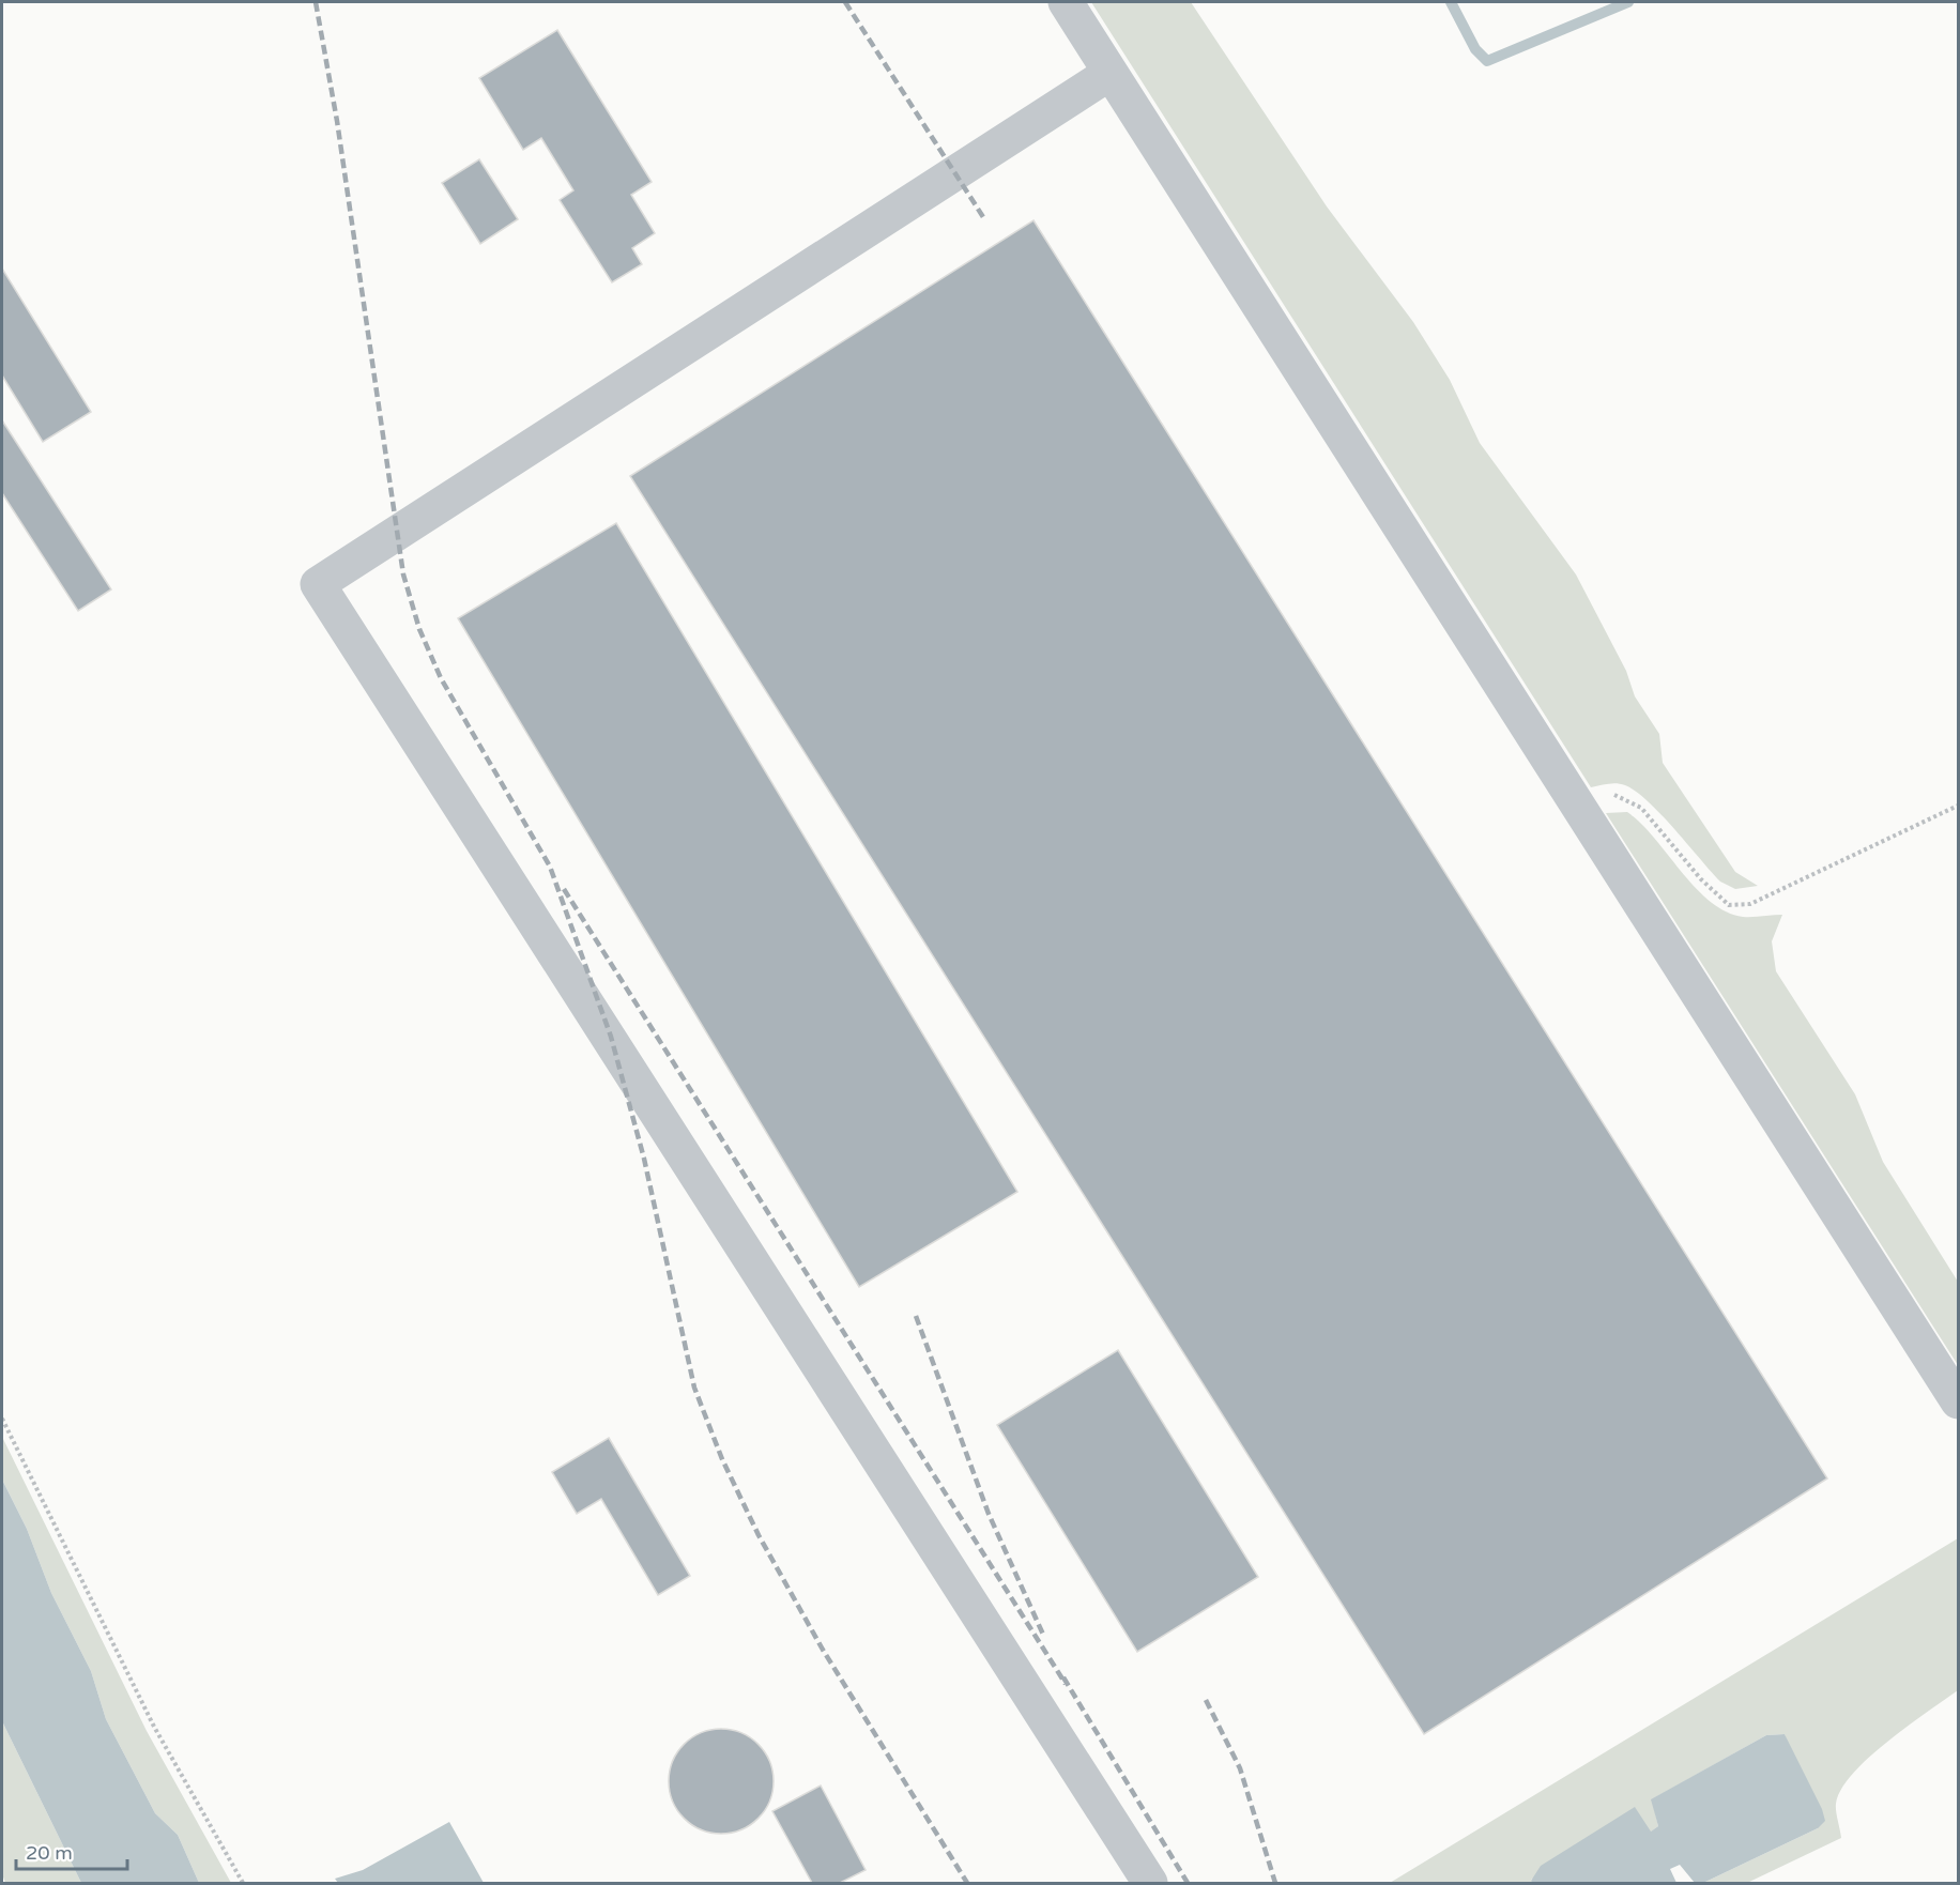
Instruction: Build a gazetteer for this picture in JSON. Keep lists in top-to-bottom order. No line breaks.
{"scale_bar":"20 m"}
